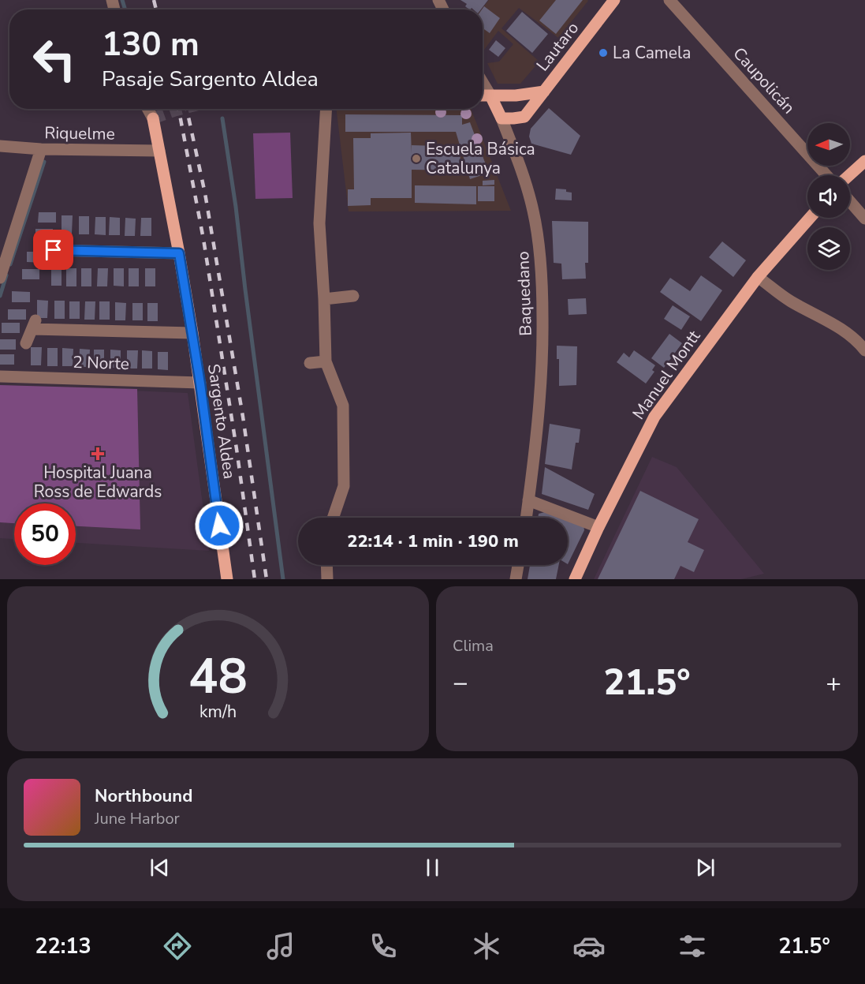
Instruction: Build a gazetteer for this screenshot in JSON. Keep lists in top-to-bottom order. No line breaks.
{"streets":{"main road":["Lautaro","Baquedano","Manuel Montt","Sargento Aldea"],"street":["Caupolicán","Riquelme","2 Norte"]},"crossings":[["Lautaro","Baquedano"],["Riquelme","Sargento Aldea"],["2 Norte","Sargento Aldea"]],"places":{"other":["La Camela","Escuela Básica Catalunya"],"health":["Hospital Juana Ross de Edwards"]},"north":"left","page":{"turn":["130 m","Pasaje Sargento Aldea"],"limit":"50","trip":"22:14 · 1 min · 190 m","tile":"Clima","heat":["−","21.5°","+"],"song":["Northbound","June Harbor"],"tabs":["22:13","21.5°"],"gauge":["48","km/h"]}}
